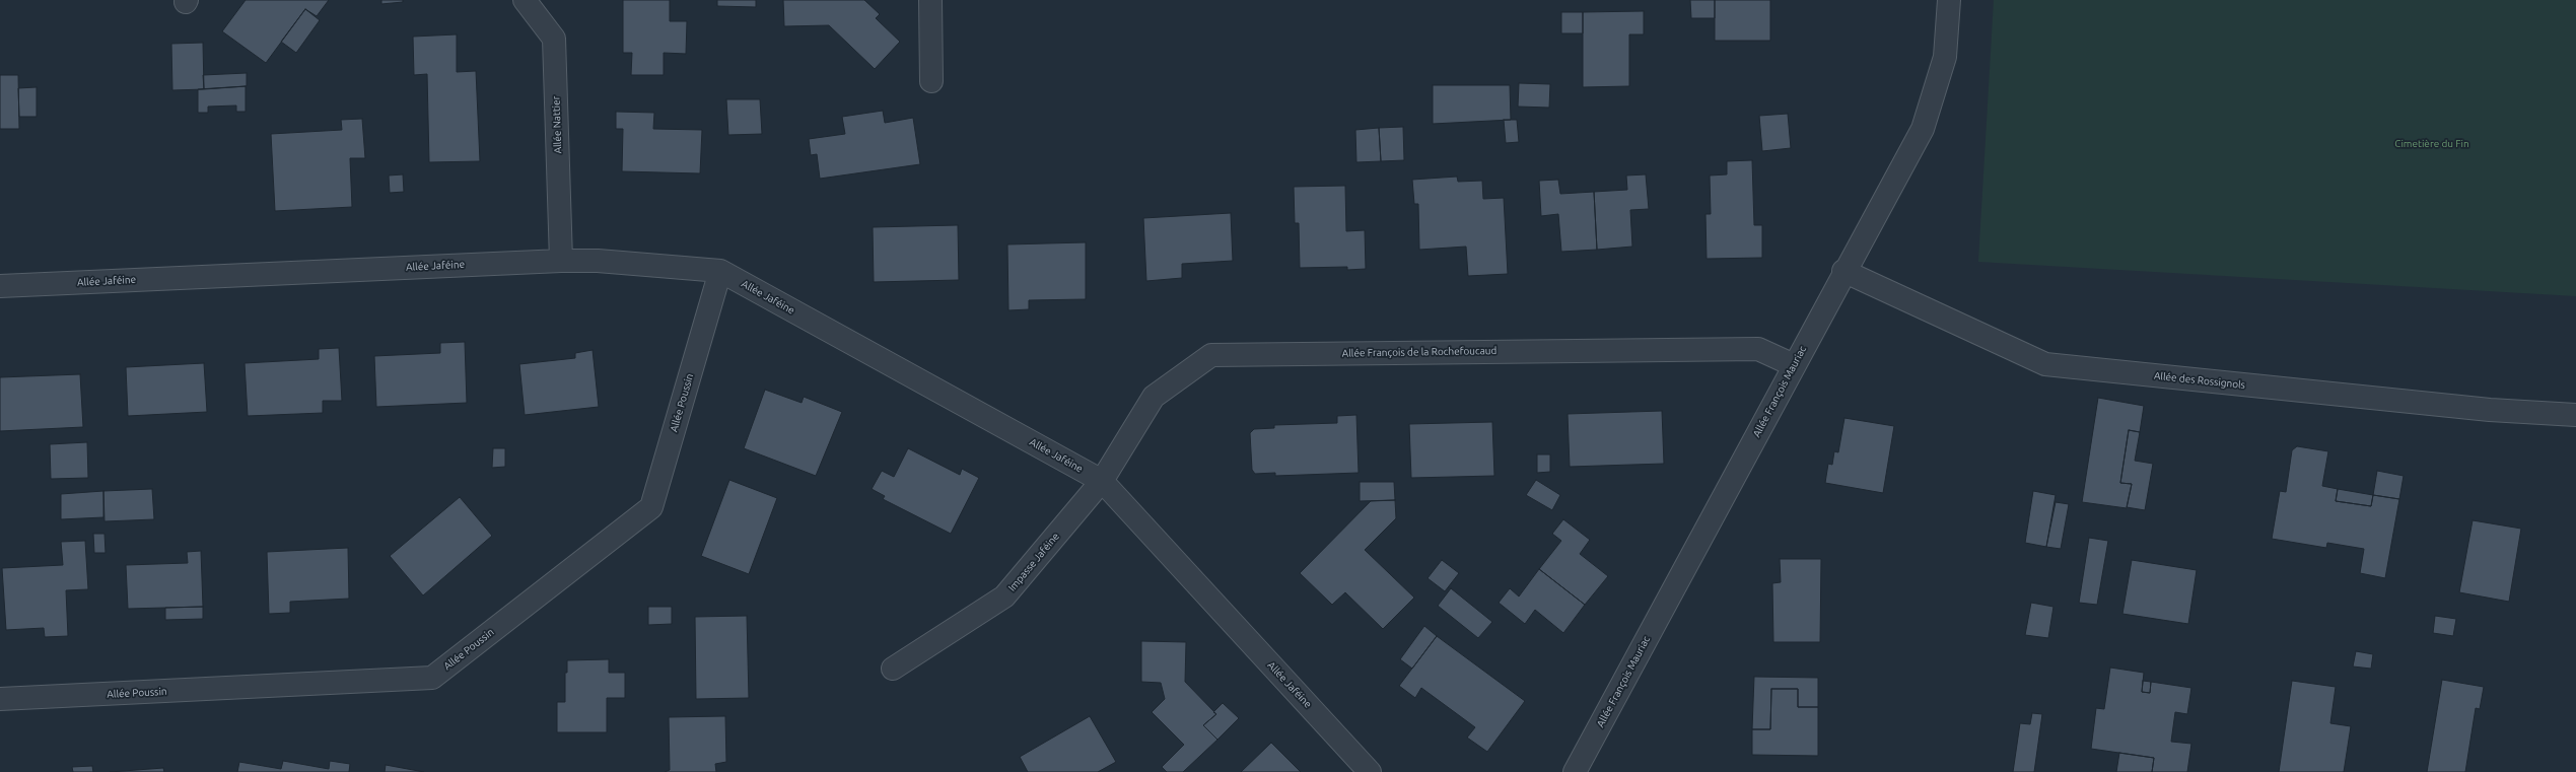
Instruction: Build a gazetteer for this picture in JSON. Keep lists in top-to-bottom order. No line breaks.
{"streets":{"street":["Allée Nattier","Allée Jaféine","Allée François de la Rochefoucaud","Allée des Rossignols","Allée François Mauriac","Allée Poussin","Impasse Jaféine"]},"crossings":[["Allée Nattier","Allée Jaféine"],["Allée Jaféine","Allée François de la Rochefoucaud"],["Allée Jaféine","Allée Poussin"],["Allée Jaféine","Impasse Jaféine"],["Allée François de la Rochefoucaud","Allée François Mauriac"],["Allée François de la Rochefoucaud","Impasse Jaféine"],["Allée des Rossignols","Allée François Mauriac"]],"parks":["Cimetière du Fin"]}
